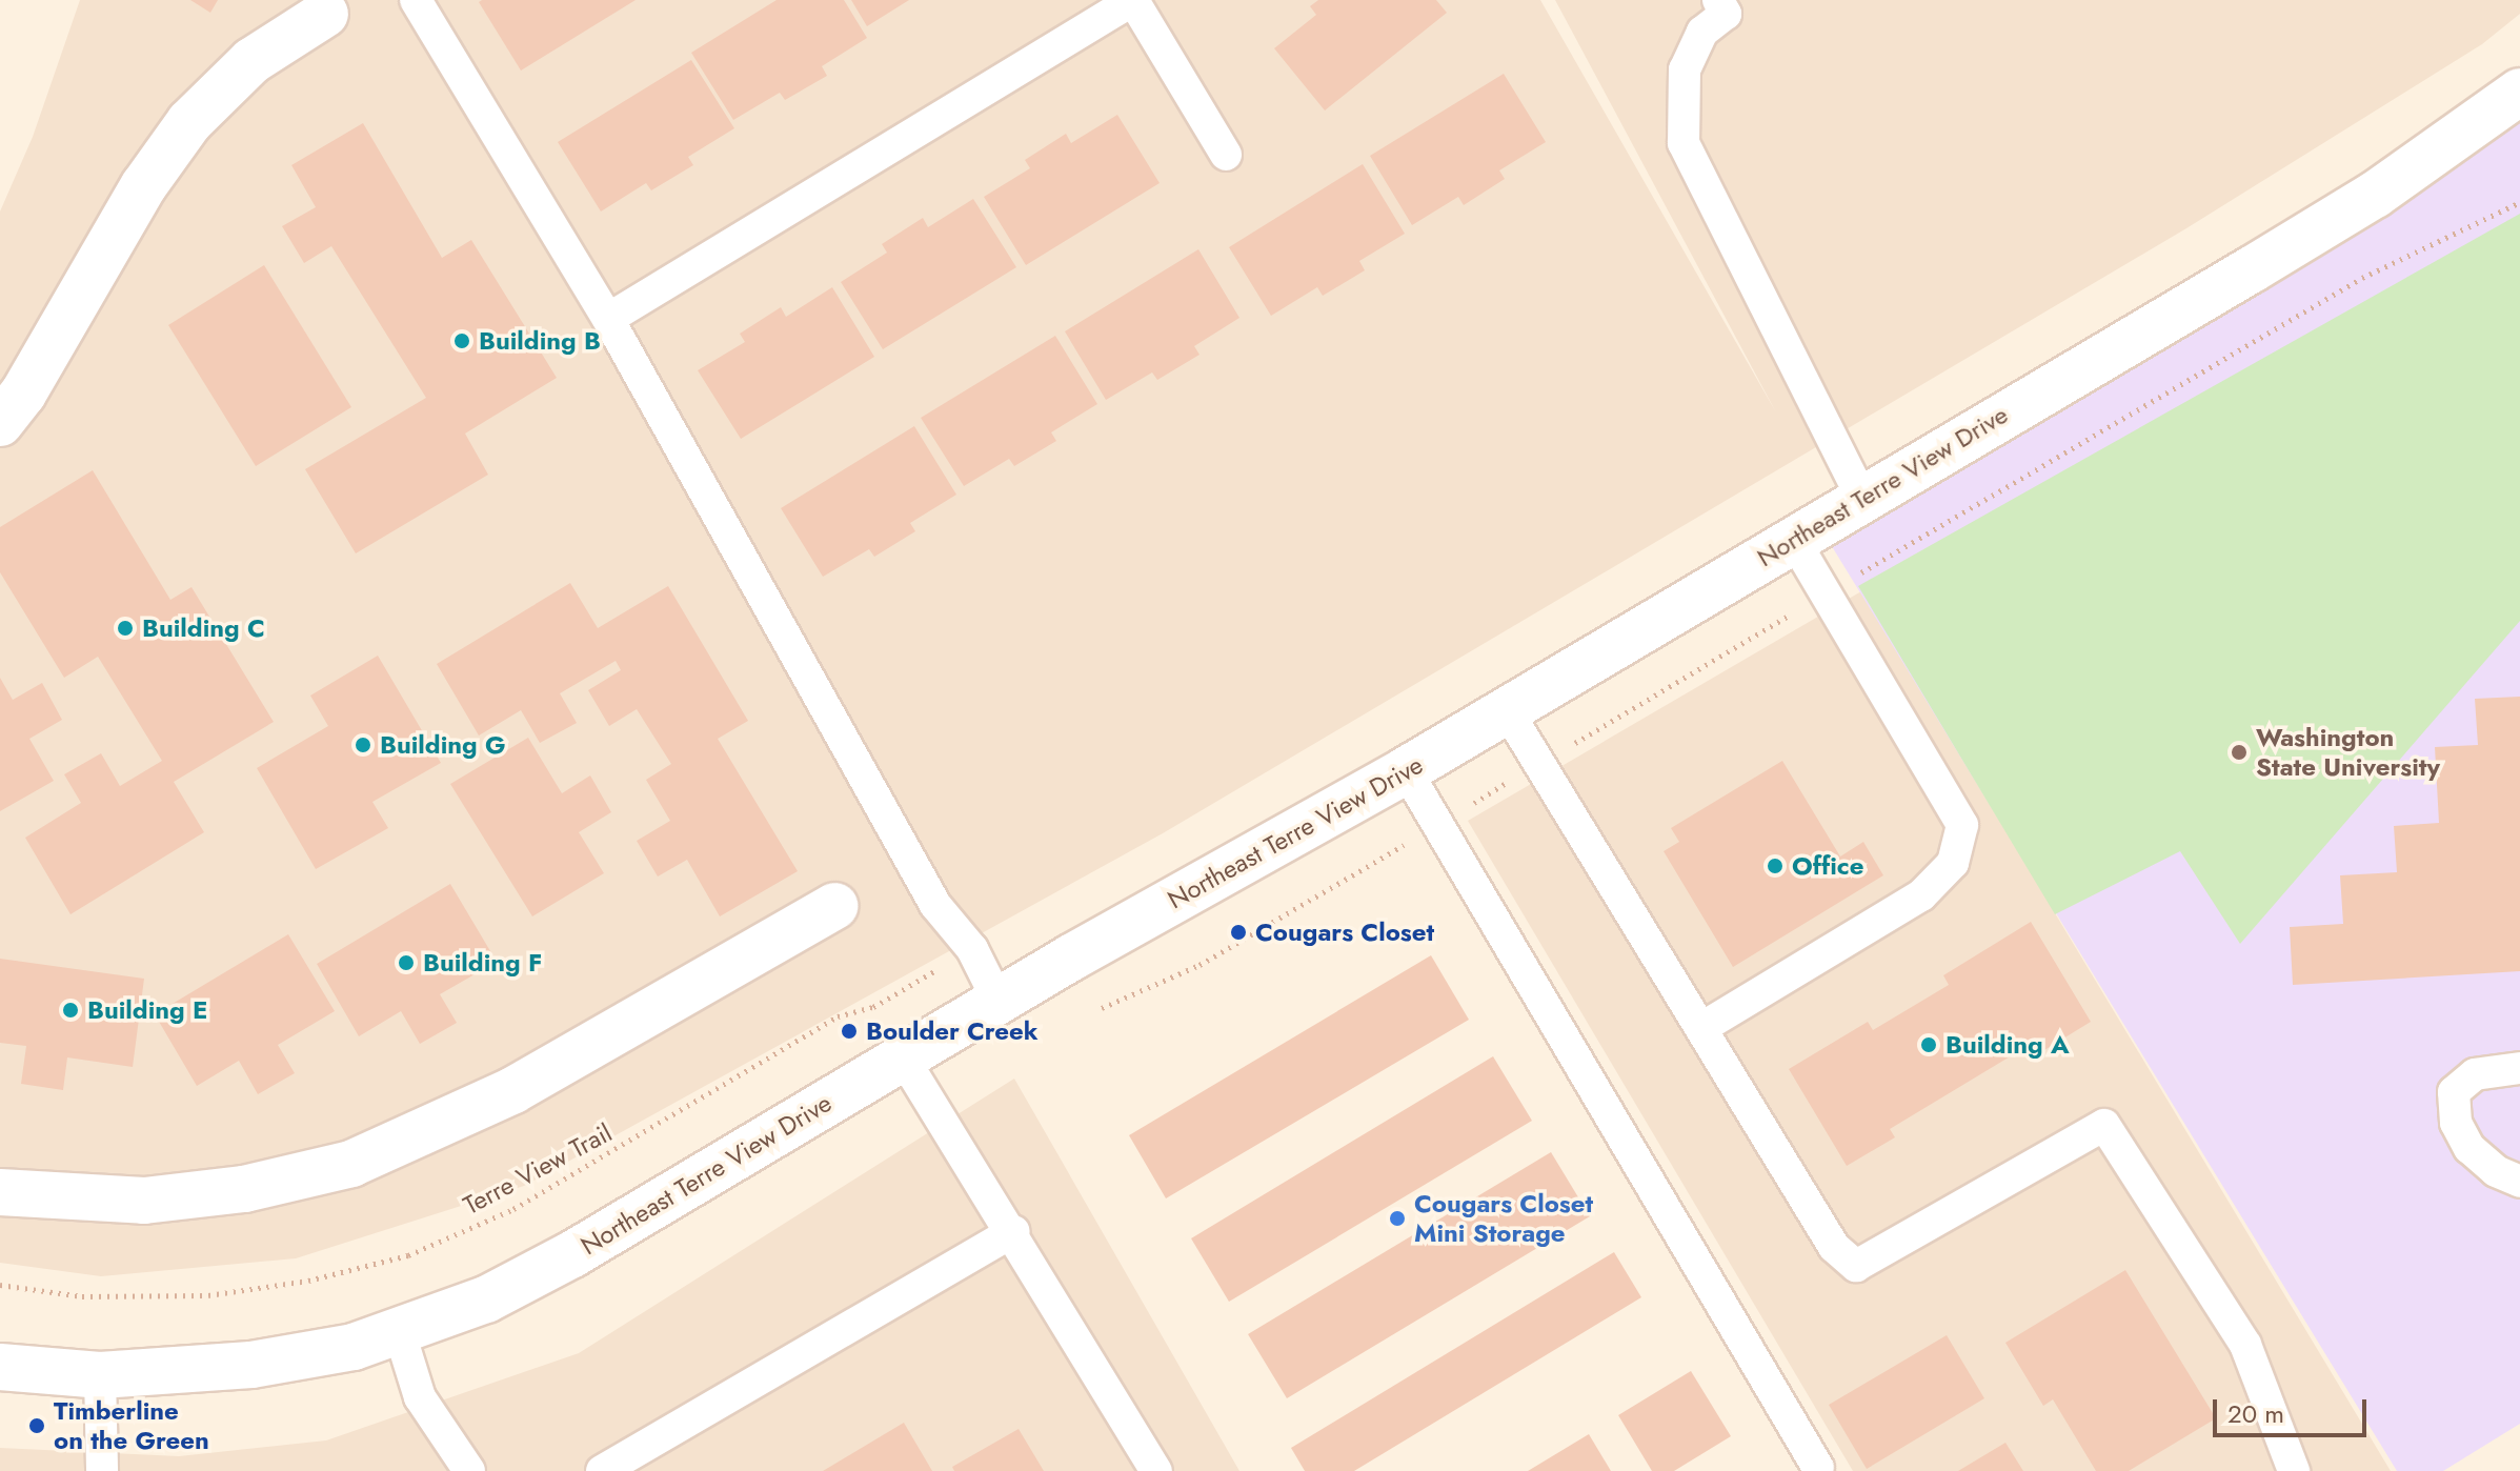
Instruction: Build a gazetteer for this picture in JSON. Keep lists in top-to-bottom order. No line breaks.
{"streets":{"main road":["Northeast Terre View Drive"],"path":["Terre View Trail"]},"places":["Building B","Building C","Building G","Washington State University","Office","Cougars Closet","Building F","Building E","Boulder Creek","Building A","Cougars Closet Mini Storage","Timberline on the Green"],"scale_bar":"20 m"}
